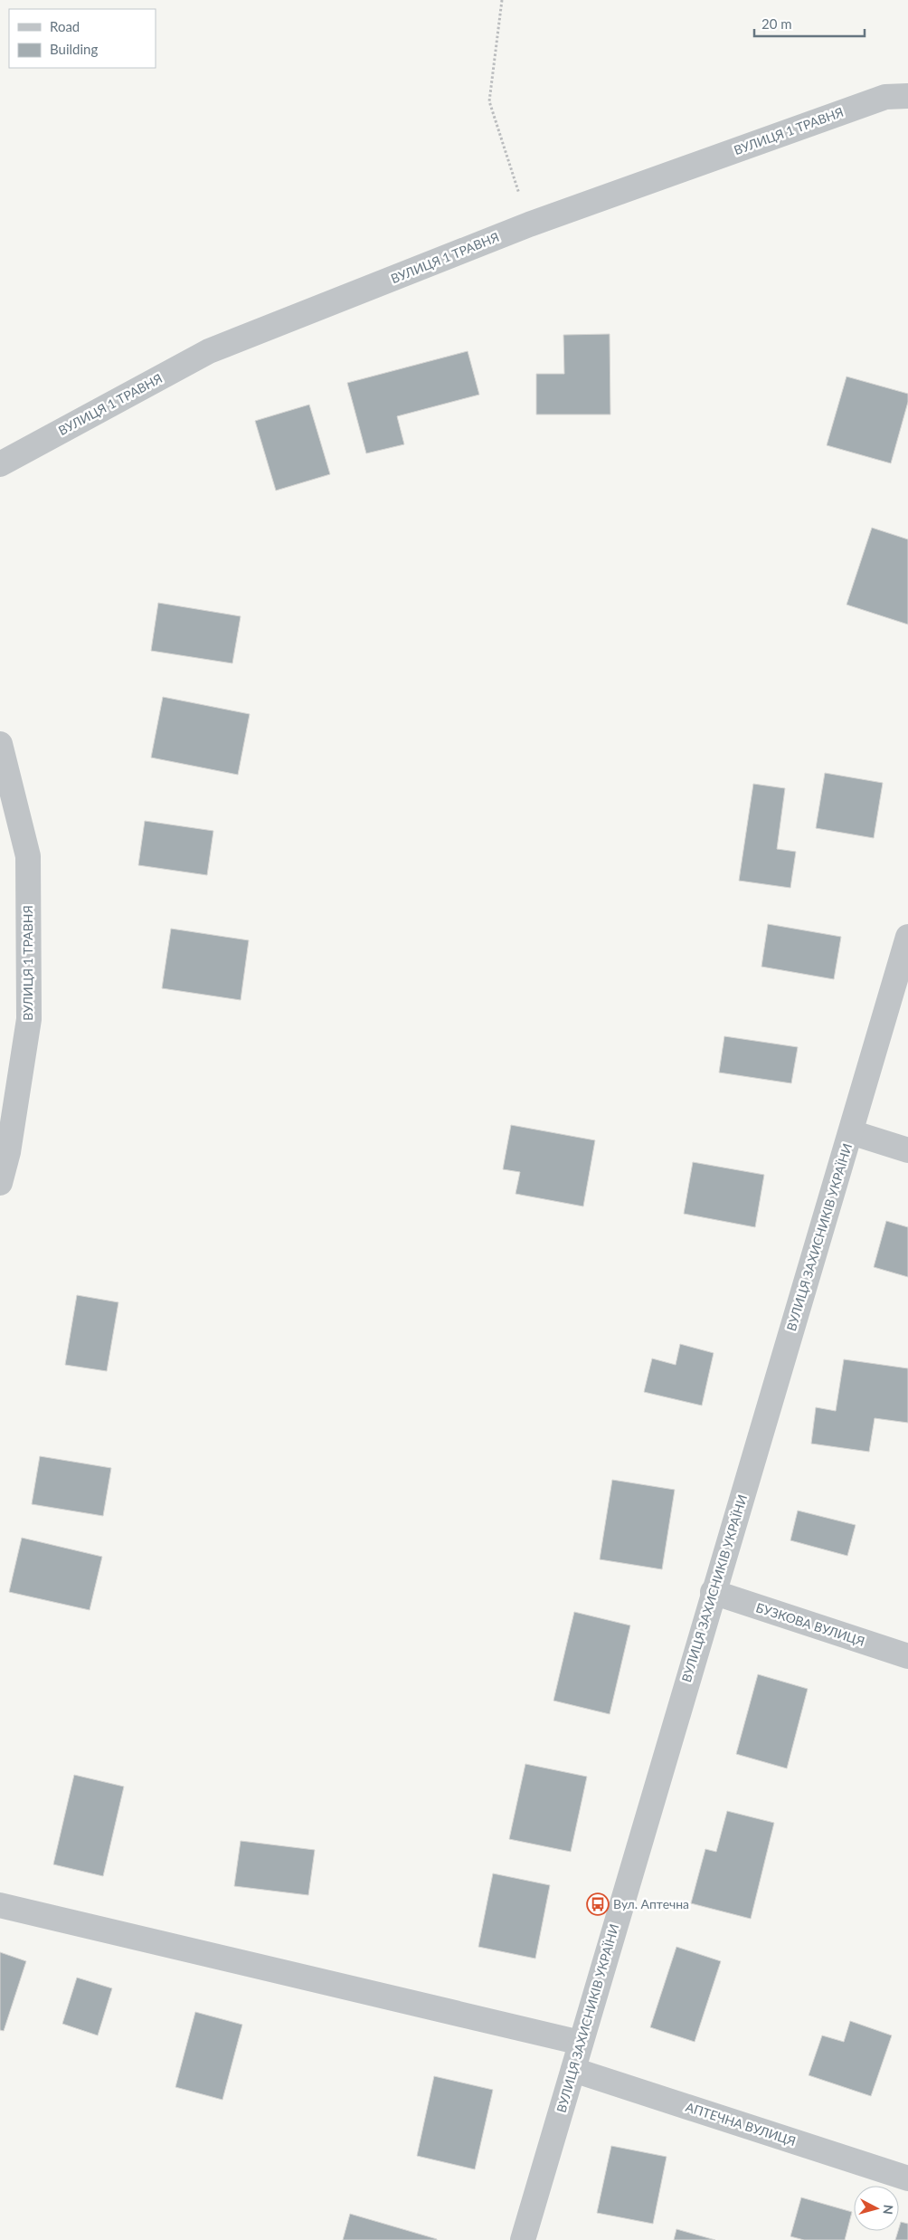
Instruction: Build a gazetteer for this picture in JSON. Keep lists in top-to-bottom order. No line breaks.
{"streets":{"street":["ВУЛИЦЯ 1 ТРАВНЯ","ВУЛИЦЯ ЗАХИСНИКІВ УКРАЇНИ","БУЗКОВА ВУЛИЦЯ","АПТЕЧНА ВУЛИЦЯ"]},"crossings":[["ВУЛИЦЯ ЗАХИСНИКІВ УКРАЇНИ","БУЗКОВА ВУЛИЦЯ"],["ВУЛИЦЯ ЗАХИСНИКІВ УКРАЇНИ","АПТЕЧНА ВУЛИЦЯ"]],"places":{"bus stop":["Вул. Аптечна"]},"legend":["Road","Building"],"scale_bar":"20 m","north":"right"}
